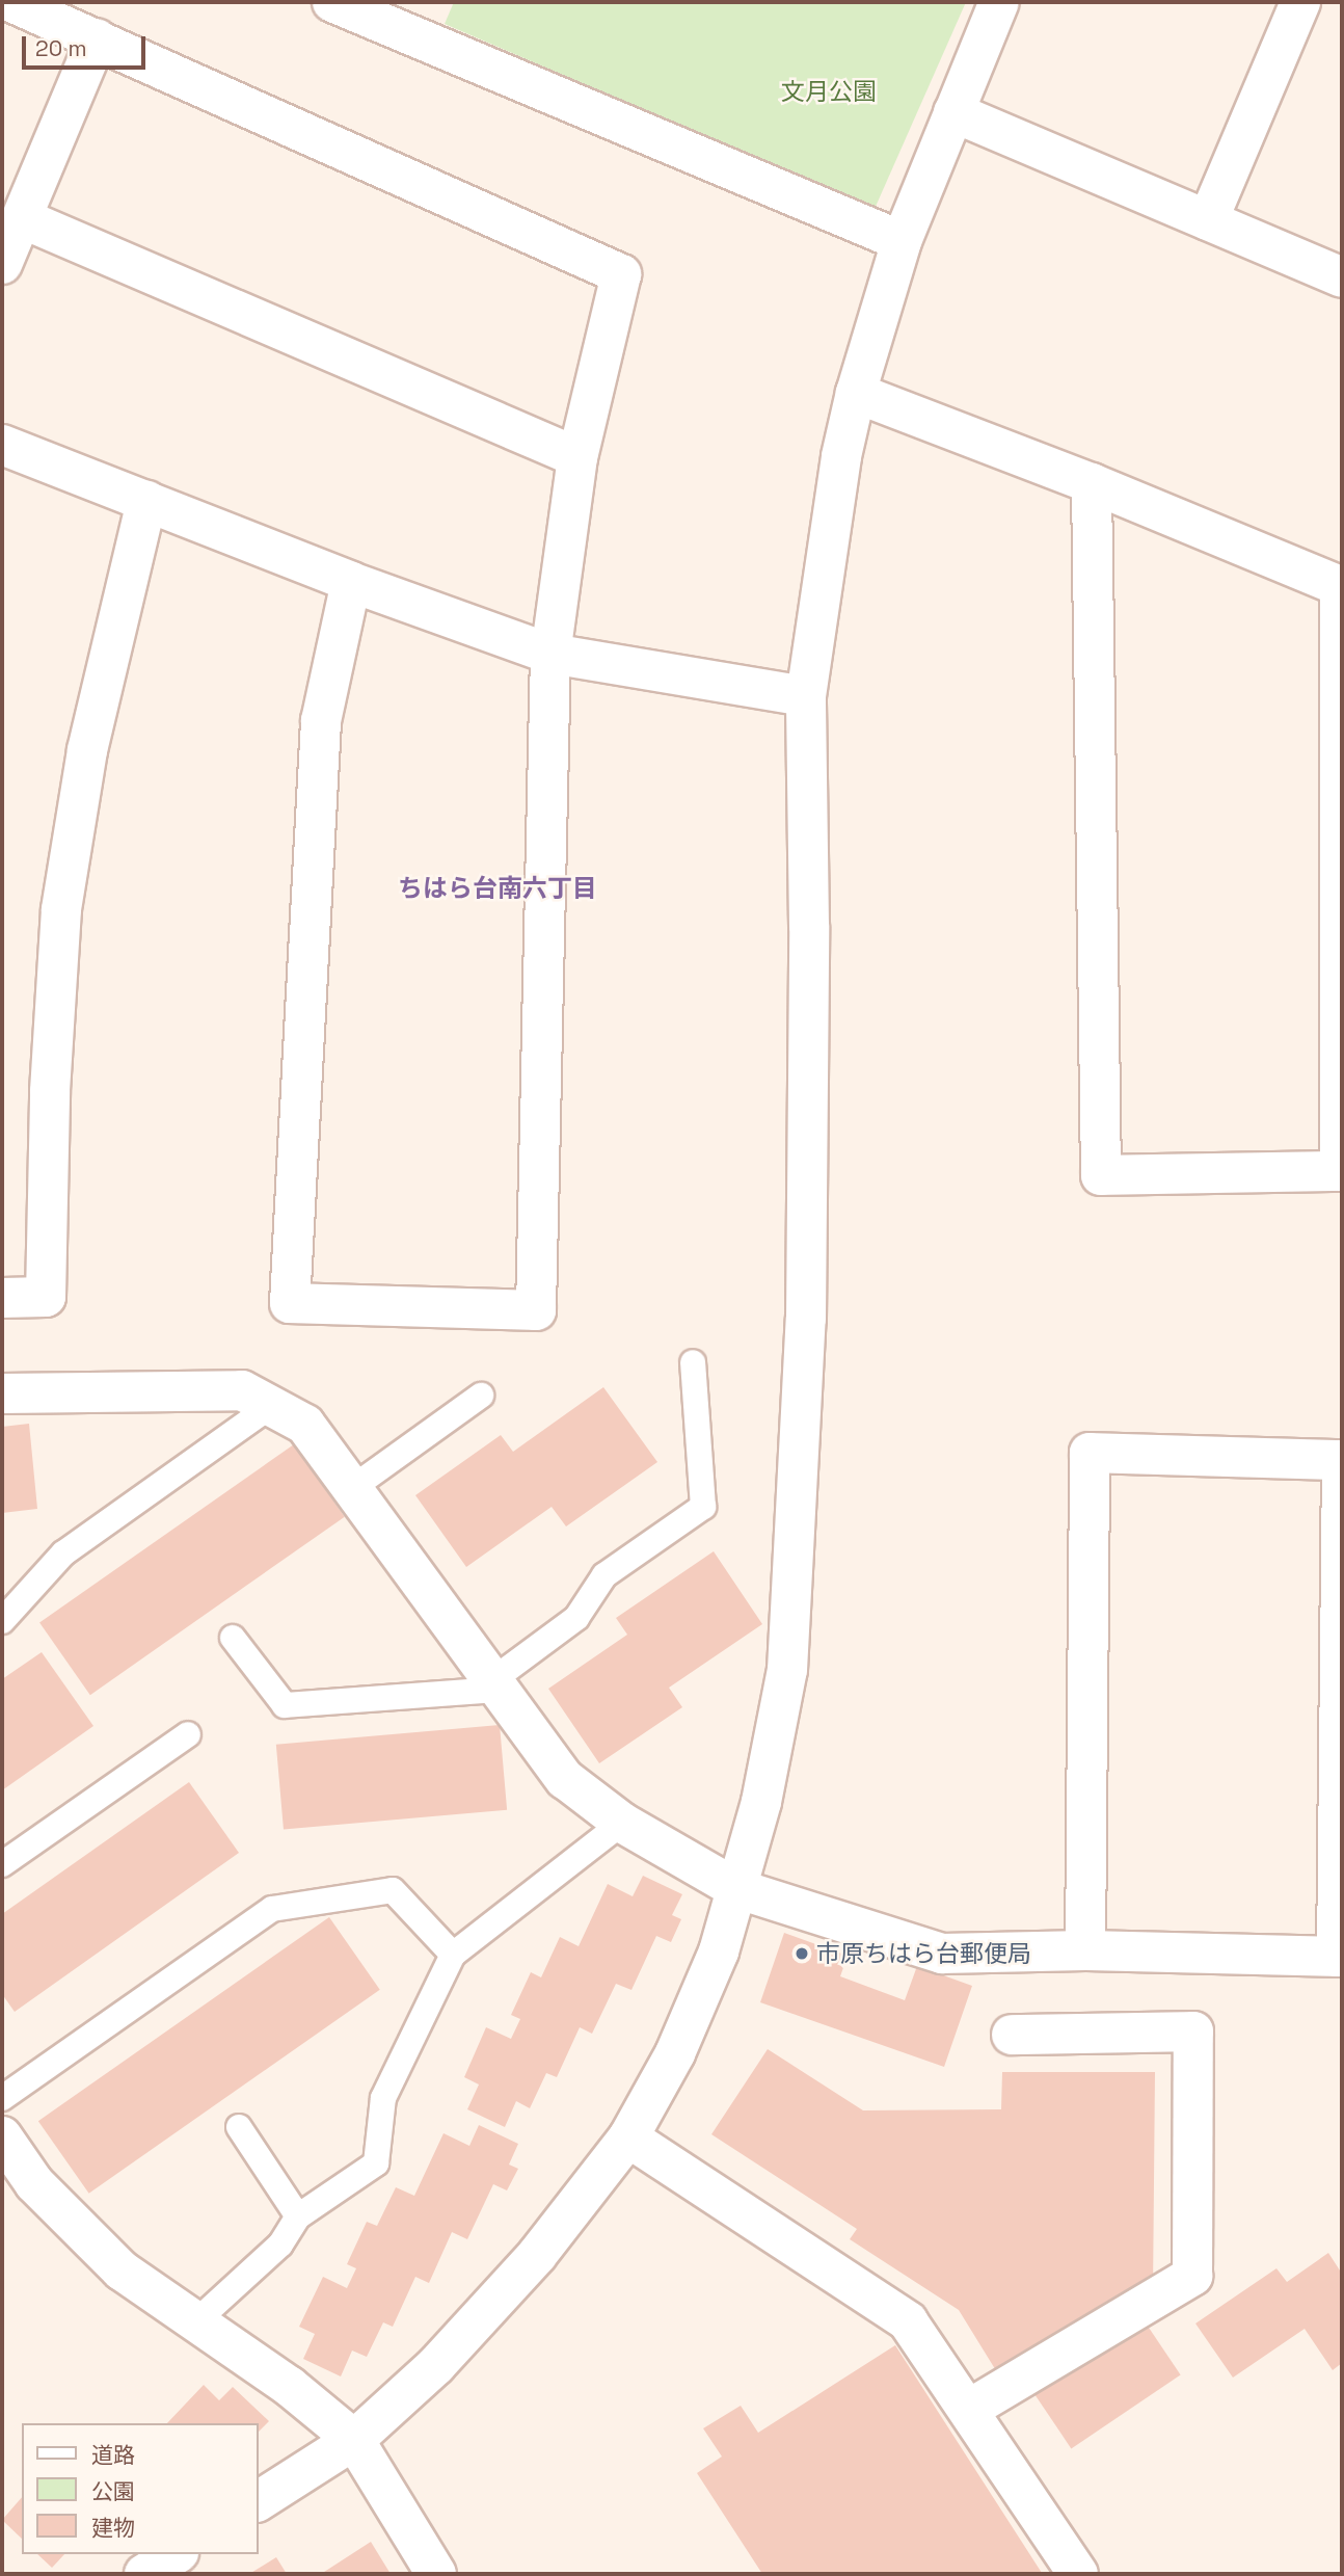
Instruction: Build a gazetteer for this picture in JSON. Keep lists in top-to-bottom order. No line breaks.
{"districts":["ちはら台南六丁目"],"parks":["文月公園"],"places":["市原ちはら台郵便局"],"legend":["道路","公園","建物"],"scale_bar":"20 m"}
